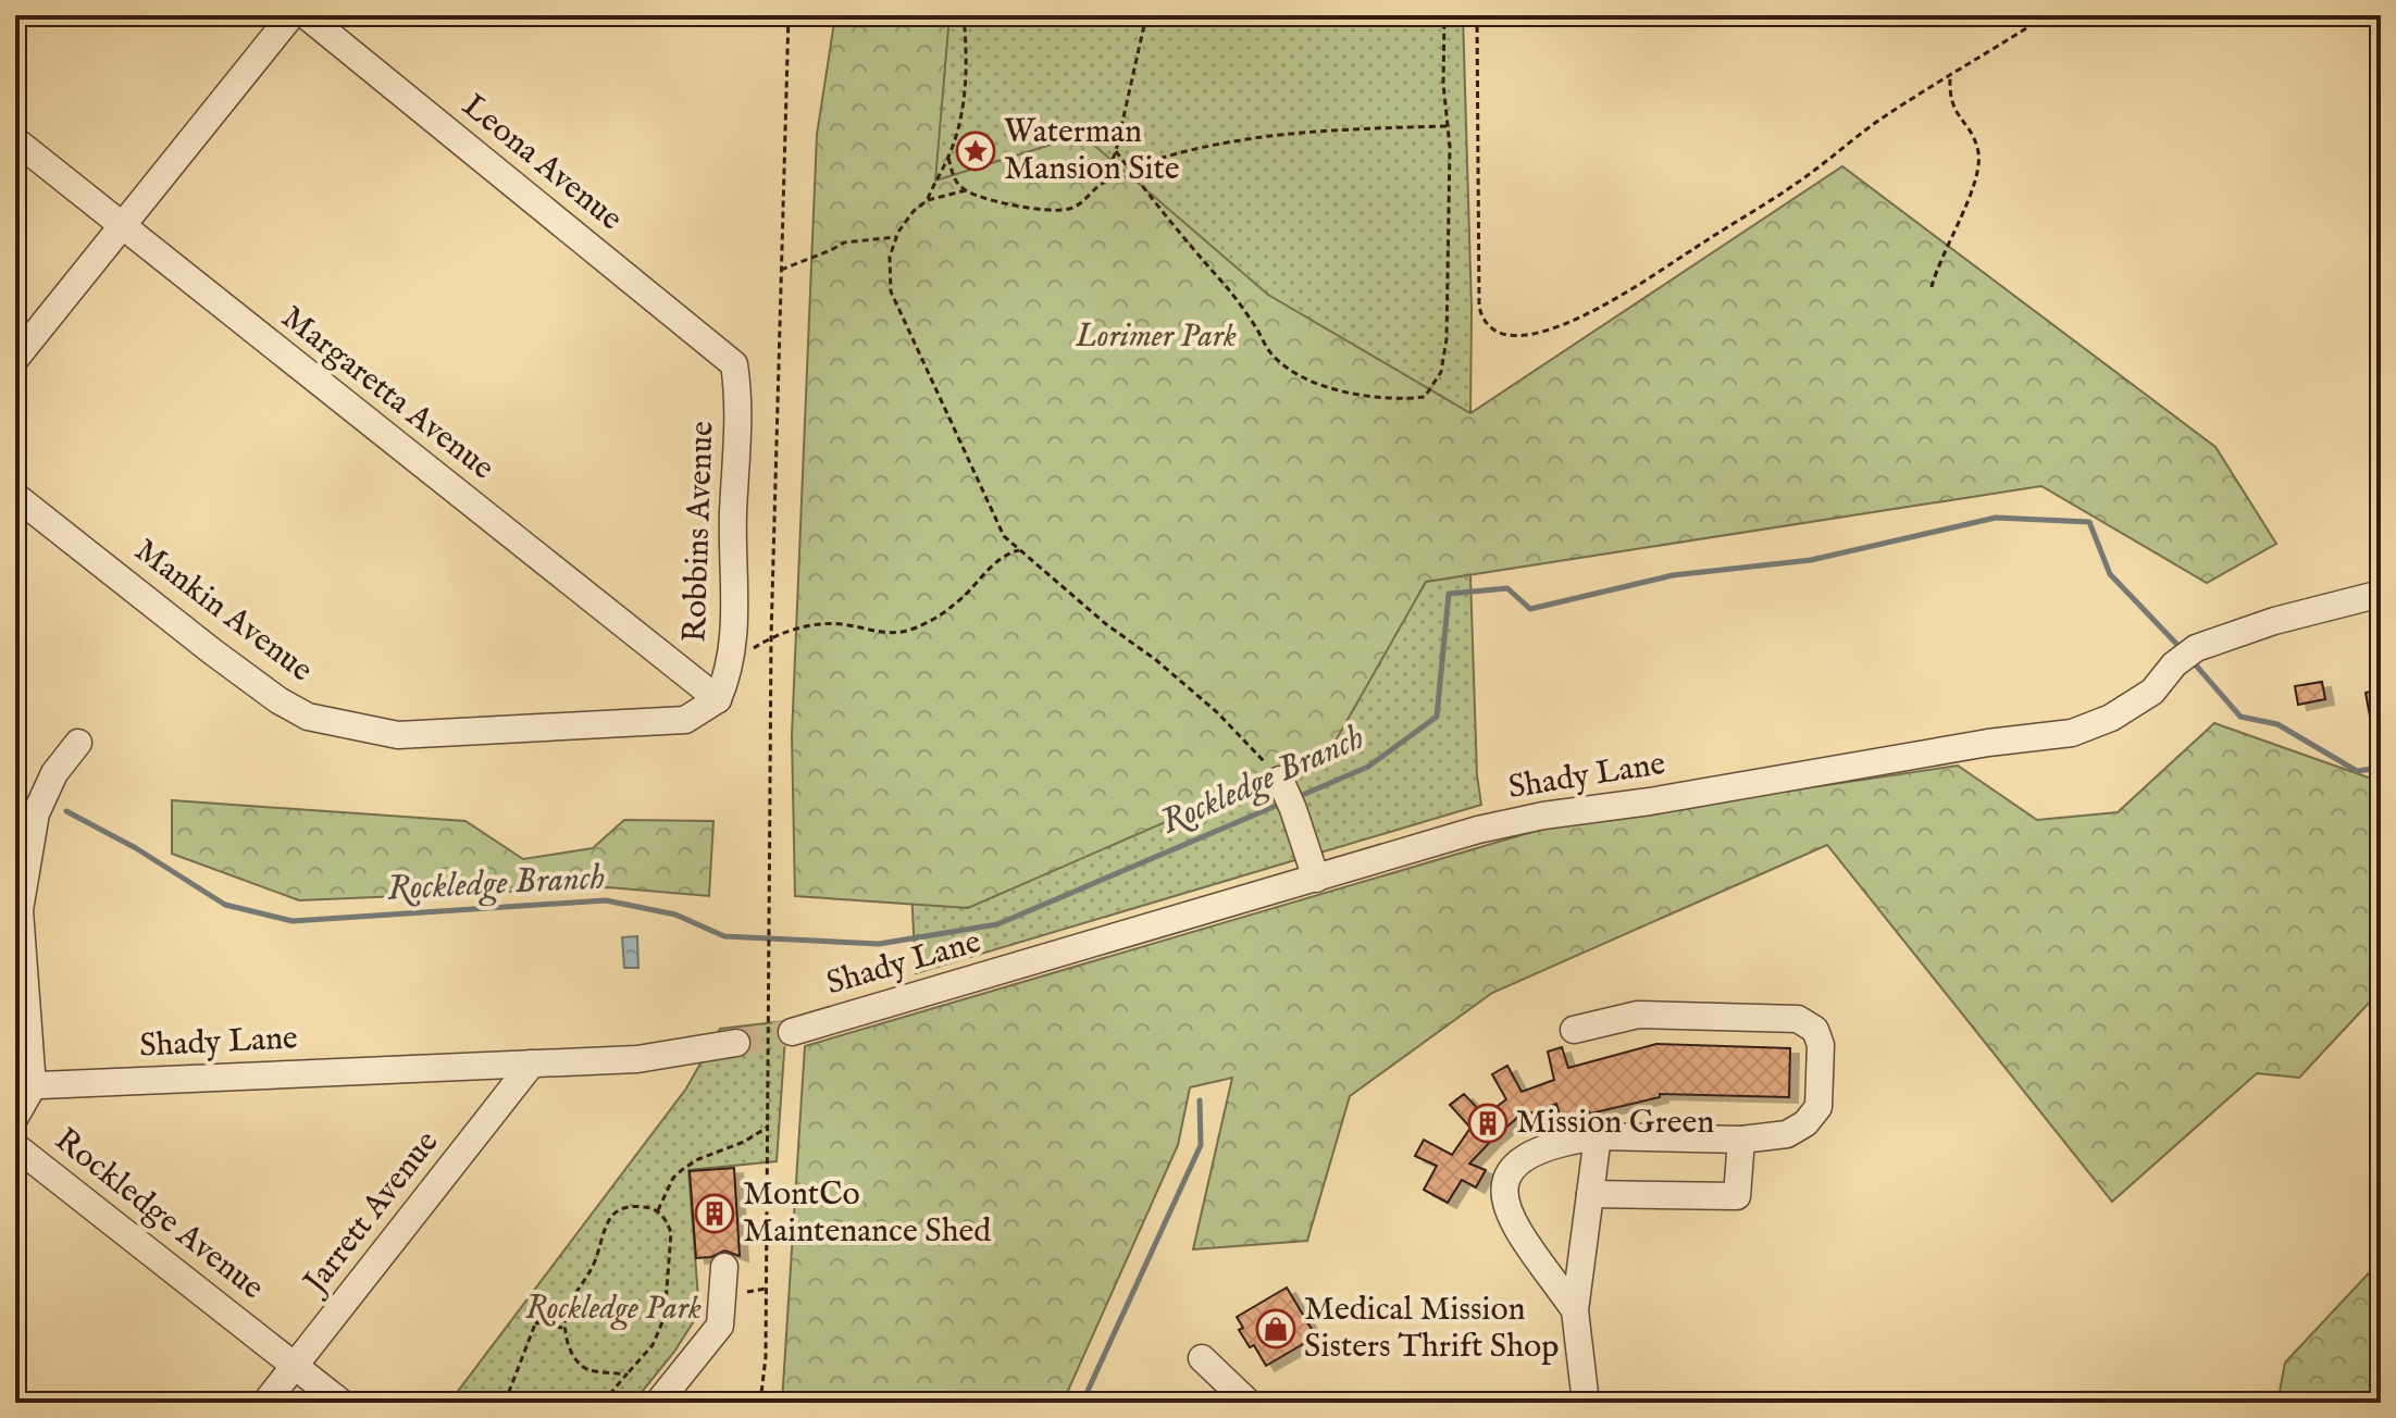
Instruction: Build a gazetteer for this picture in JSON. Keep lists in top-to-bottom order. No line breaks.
{"streets":{"street":["Leona Avenue","Margaretta Avenue","Robbins Avenue","Mankin Avenue","Shady Lane","Jarrett Avenue","Rockledge Avenue"]},"crossings":[["Leona Avenue","Robbins Avenue"],["Margaretta Avenue","Robbins Avenue"],["Margaretta Avenue","Mankin Avenue"],["Robbins Avenue","Mankin Avenue"],["Shady Lane","Jarrett Avenue"],["Jarrett Avenue","Rockledge Avenue"]],"water":["Rockledge Branch"],"parks":["Lorimer Park","Rockledge Park"],"places":{"place":["Waterman Mansion Site"],"building":["Mission Green","MontCo Maintenance Shed"],"shop":["Medical Mission Sisters Thrift Shop"]}}
